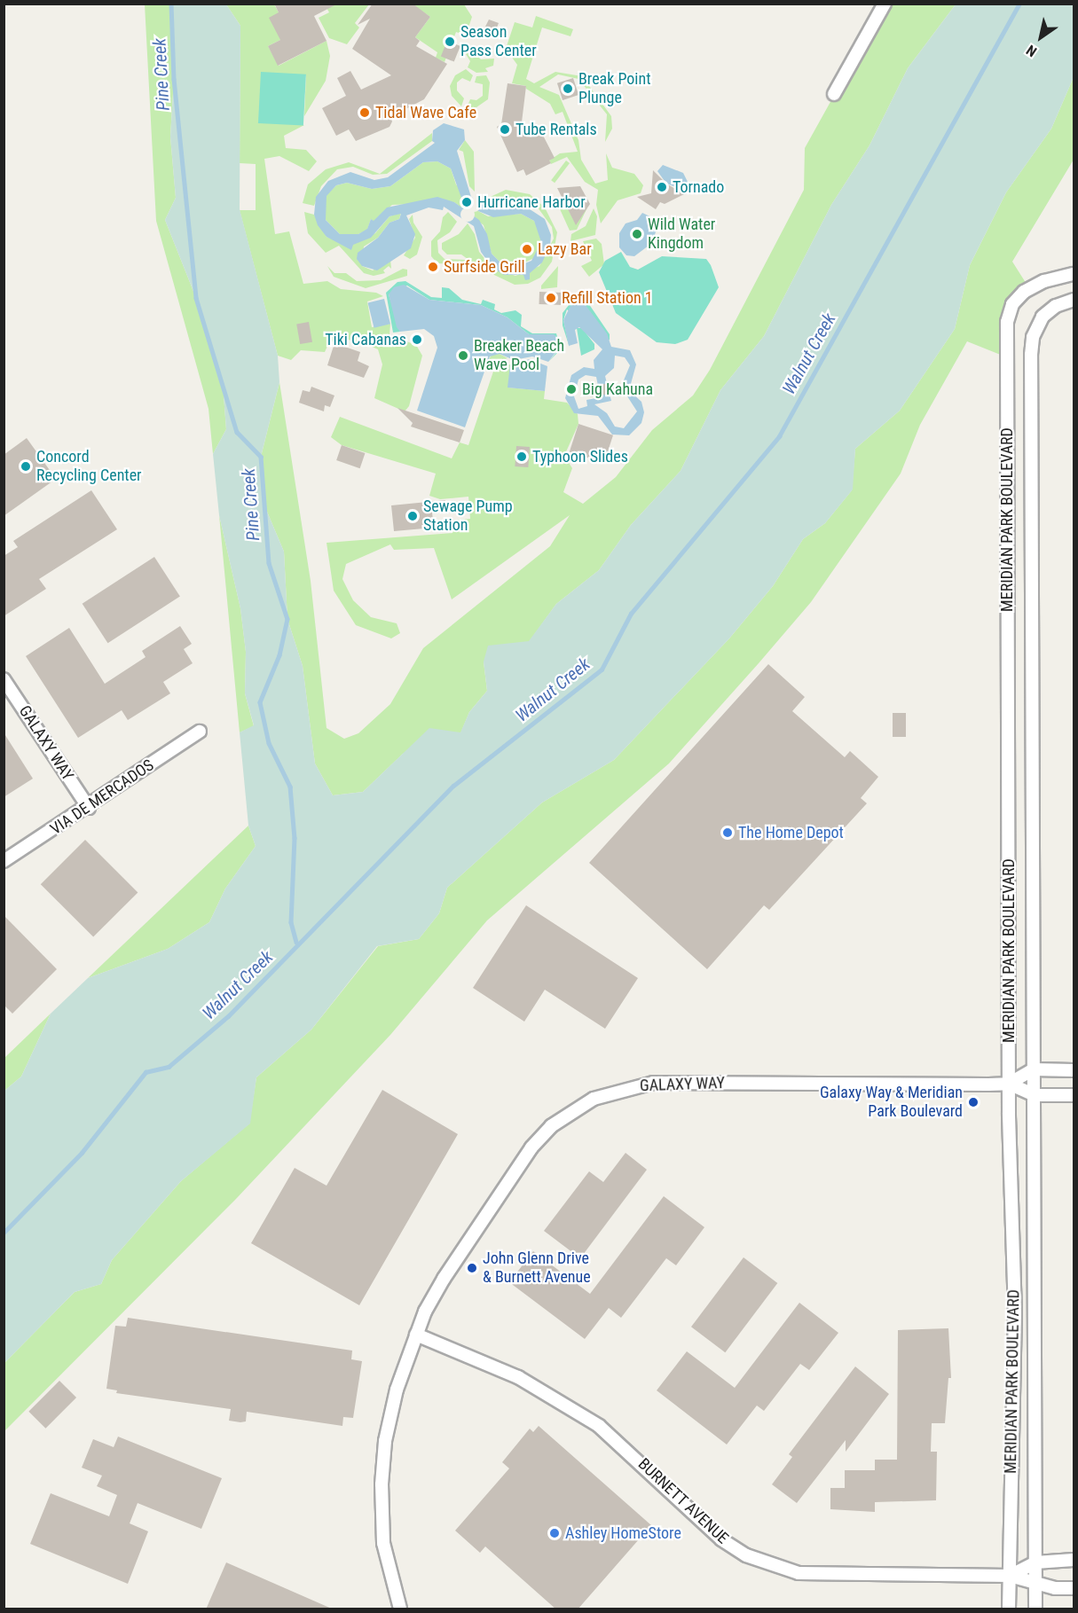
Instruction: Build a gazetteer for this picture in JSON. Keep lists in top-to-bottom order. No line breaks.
{"streets":{"street":["MERIDIAN PARK BOULEVARD","GALAXY WAY","VIA DE MERCADOS","BURNETT AVENUE"]},"crossings":[["MERIDIAN PARK BOULEVARD","GALAXY WAY"],["MERIDIAN PARK BOULEVARD","BURNETT AVENUE"],["GALAXY WAY","VIA DE MERCADOS"],["GALAXY WAY","BURNETT AVENUE"]],"water":["Pine Creek","Walnut Creek"],"places":["Season Pass Center","Break Point Plunge","Tidal Wave Cafe","Tube Rentals","Tornado","Hurricane Harbor","Wild Water Kingdom","Lazy Bar","Surfside Grill","Refill Station 1","Tiki Cabanas","Breaker Beach Wave Pool","Big Kahuna","Typhoon Slides","Concord Recycling Center","Sewage Pump Station","The Home Depot","Galaxy Way & Meridian Park Boulevard","John Glenn Drive & Burnett Avenue","Ashley HomeStore"],"north":"bottom left"}
